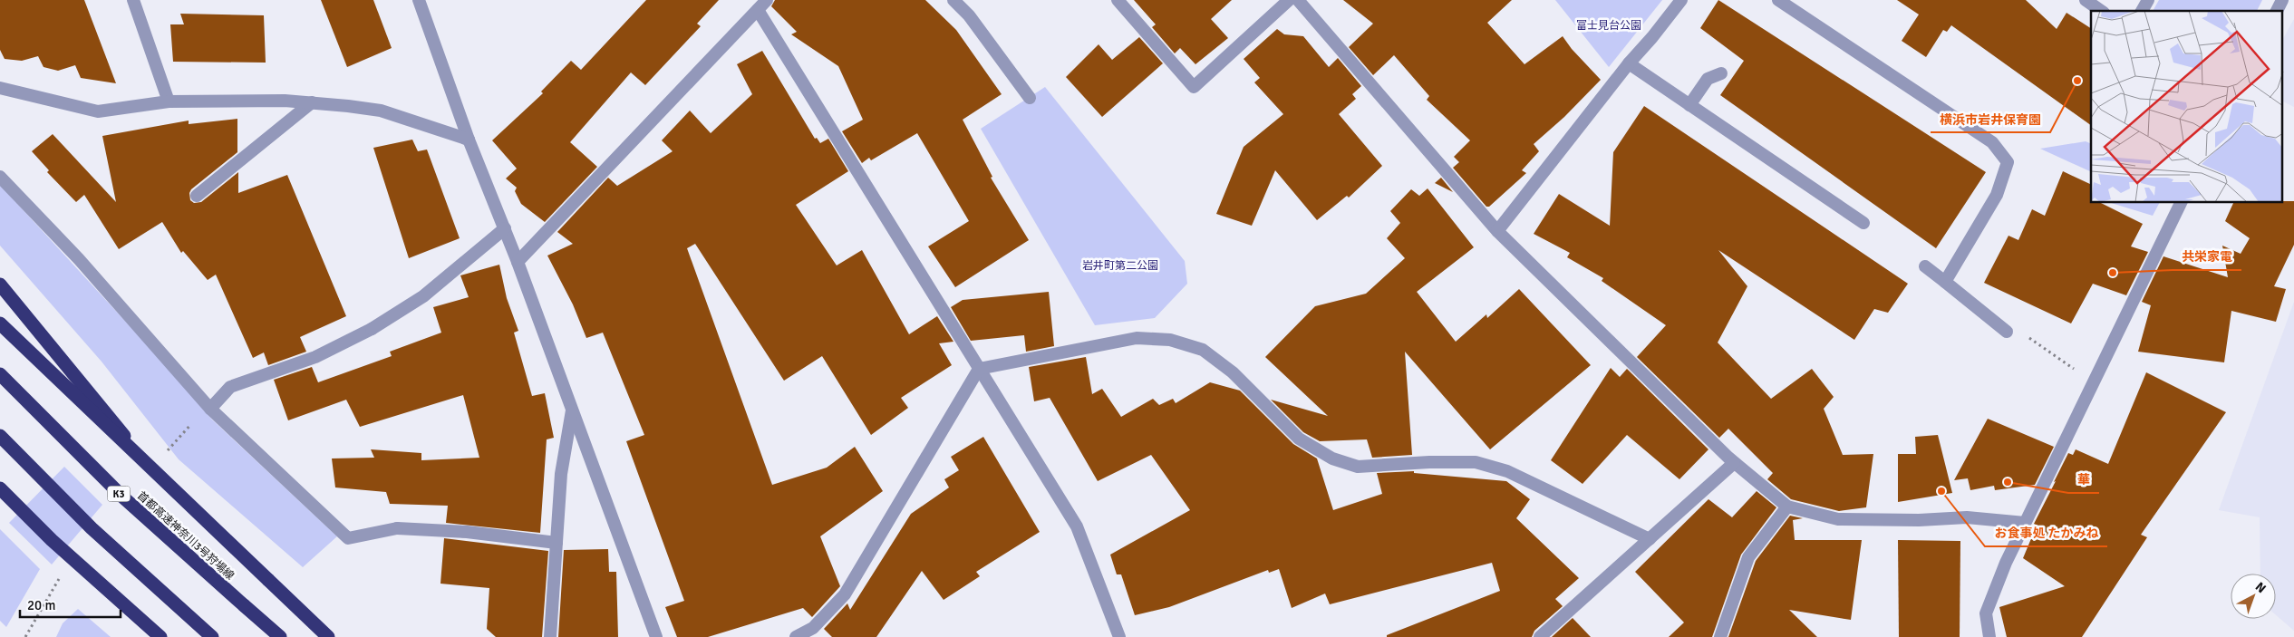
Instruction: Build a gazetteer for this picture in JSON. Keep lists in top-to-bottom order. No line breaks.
{"streets":{"highway":["K3","首都高速神奈川3号狩場線"]},"parks":["富士見台公園","岩井町第二公園"],"places":["横浜市岩井保育園","共栄家電","華","お食事処 たかみね"],"scale_bar":"20 m","north":"top right"}
